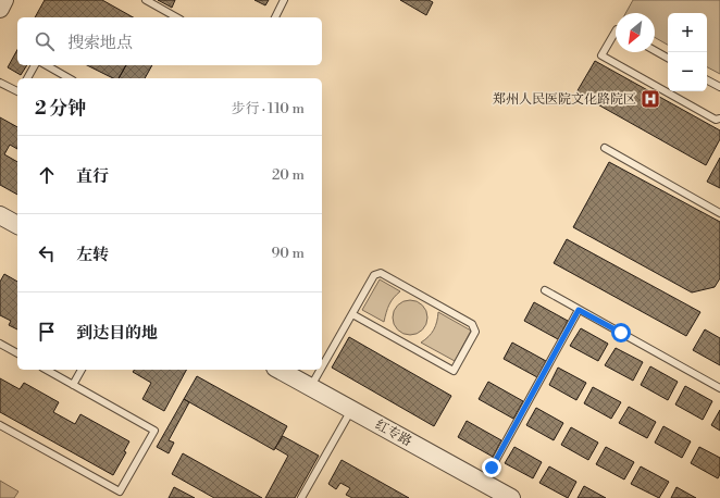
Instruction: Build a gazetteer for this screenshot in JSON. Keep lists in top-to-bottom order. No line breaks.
{"streets":{"street":["红专路"]},"places":{"hospital":["郑州人民医院文化路院区"]},"north":"bottom left","page":{"map_buttons":["+","−"],"search":"搜索地点","heading":["2 分钟","步行 · 110 m"],"list":[["直行","20 m"],["左转","90 m"],"到达目的地"]}}
